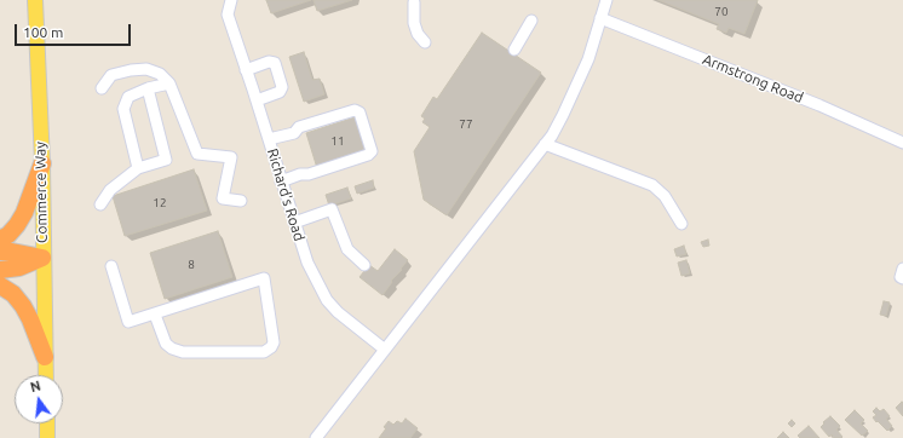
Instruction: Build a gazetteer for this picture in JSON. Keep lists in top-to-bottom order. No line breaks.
{"streets":{"main road":["Commerce Way"],"street":["Armstrong Road","Richard's Road"]},"house_numbers":["70","77","11","12","8"],"scale_bar":"100 m","north":"top"}
